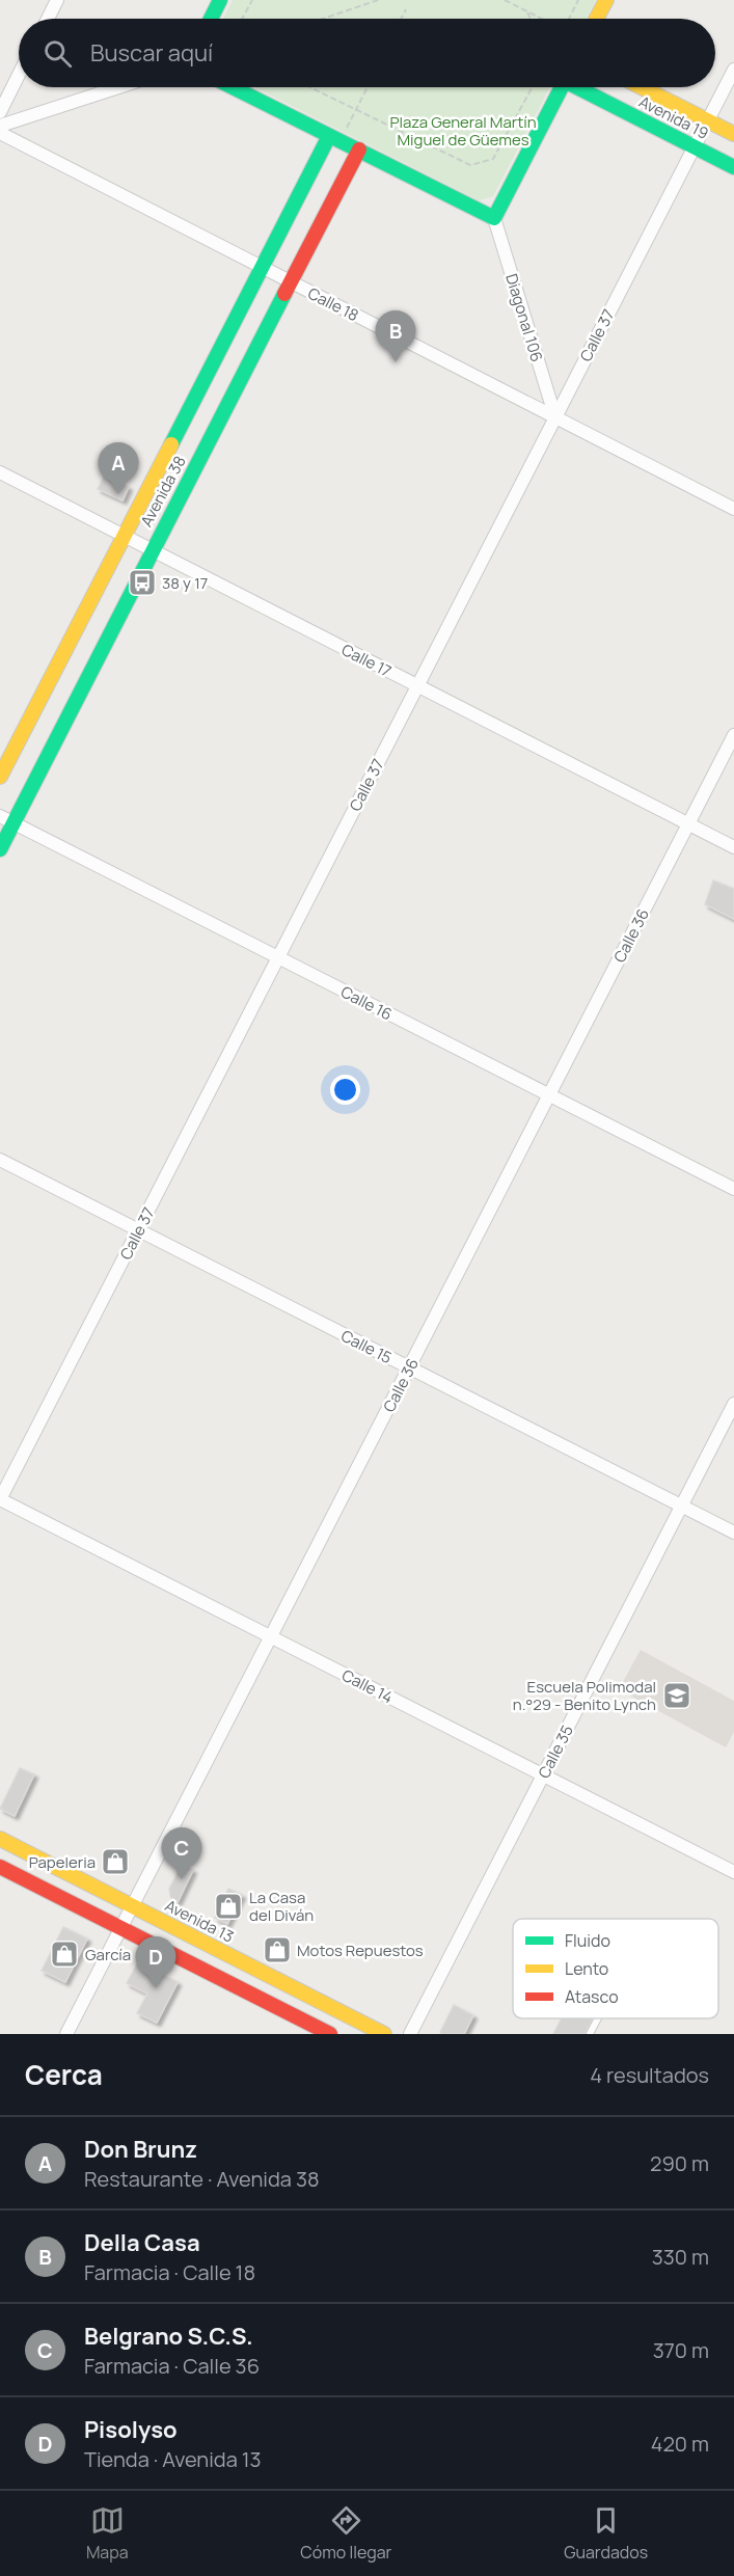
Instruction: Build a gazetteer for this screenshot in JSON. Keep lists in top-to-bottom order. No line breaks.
{"streets":{"main road":["Avenida 19","Avenida 38","Avenida 13"],"street":["Calle 18","Diagonal 106","Calle 37","Calle 17","Calle 36","Calle 16","Calle 15","Calle 14","Calle 35"]},"crossings":[["Avenida 19","Calle 37"],["Calle 18","Diagonal 106"],["Calle 18","Calle 37"],["Calle 18","Avenida 38"],["Diagonal 106","Calle 37"],["Calle 37","Calle 17"],["Calle 37","Calle 16"],["Calle 37","Calle 15"],["Calle 37","Calle 14"],["Avenida 38","Calle 17"],["Avenida 38","Calle 16"],["Calle 17","Calle 36"],["Calle 36","Calle 16"],["Calle 36","Calle 15"],["Calle 36","Calle 14"],["Calle 36","Avenida 13"],["Calle 15","Calle 35"],["Calle 14","Calle 35"]],"parks":["Plaza General Martín Miguel de Güemes"],"places":{"bus stop":["38 y 17"],"school or university":["Escuela Polimodal n.°29 - Benito Lynch"],"shop":["Papeleria","La Casa del Diván","Motos Repuestos","García"]},"legend":["Fluido","Lento","Atasco"],"page":{"search":"Buscar aquí","pins":["B","A","C","D"],"heading":["Cerca","4 resultados"],"list":[{"mark":"A","name":"Don Brunz","note":"Restaurante · Avenida 38","value":"290 m"},{"mark":"B","name":"Della Casa","note":"Farmacia · Calle 18","value":"330 m"},{"mark":"C","name":"Belgrano S.C.S.","note":"Farmacia · Calle 36","value":"370 m"},{"mark":"D","name":"Pisolyso","note":"Tienda · Avenida 13","value":"420 m"}],"nav":["Mapa","Cómo llegar","Guardados"]}}
